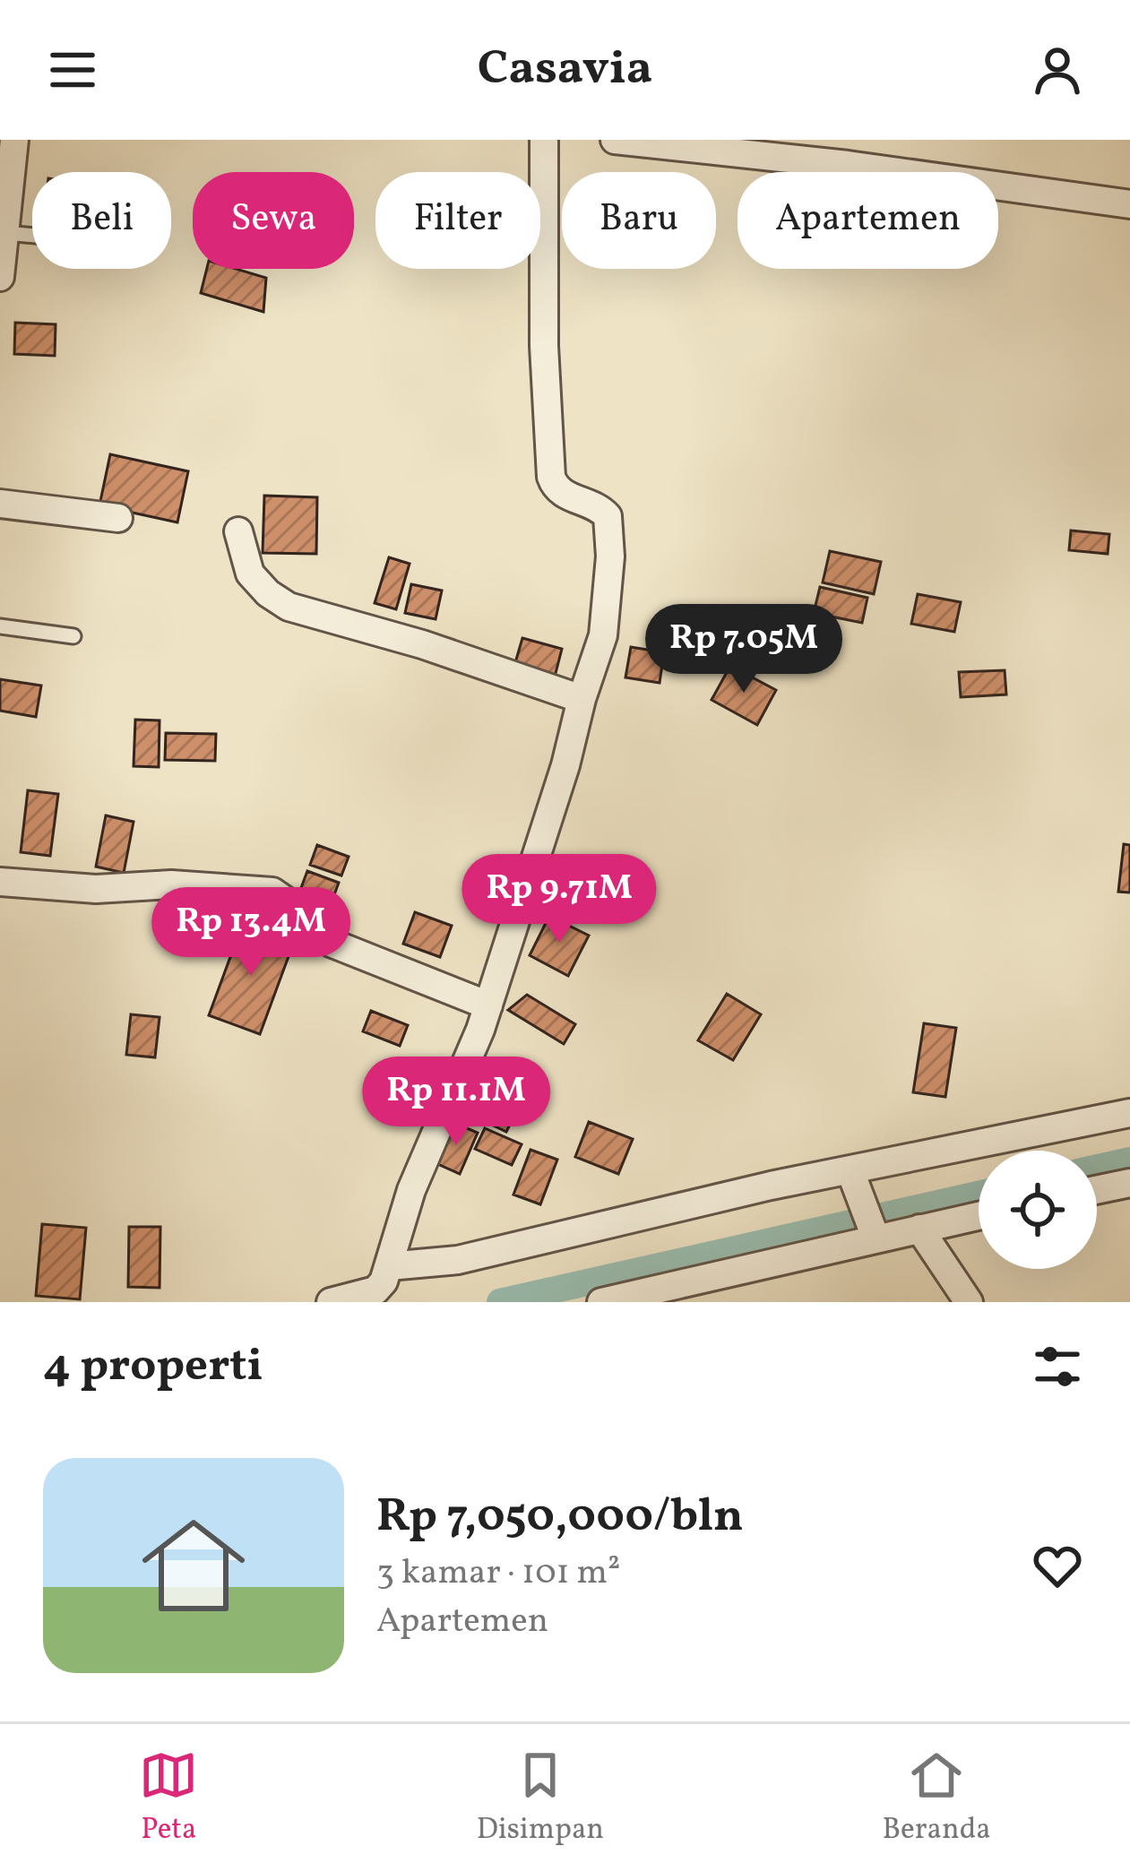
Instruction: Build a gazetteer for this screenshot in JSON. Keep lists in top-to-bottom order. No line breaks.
{"page":{"header":"Casavia","chip":["Beli","Sewa","Filter","Baru","Apartemen"],"price":["Rp 7.05M","Rp 9.71M","Rp 13.4M","Rp 11.1M"],"heading":"4 properti","list":[{"name":"Rp 7,050,000/bln","note":"3 kamar · 101 m² · Apartemen"}],"tabs":["Peta","Disimpan","Beranda"]}}
